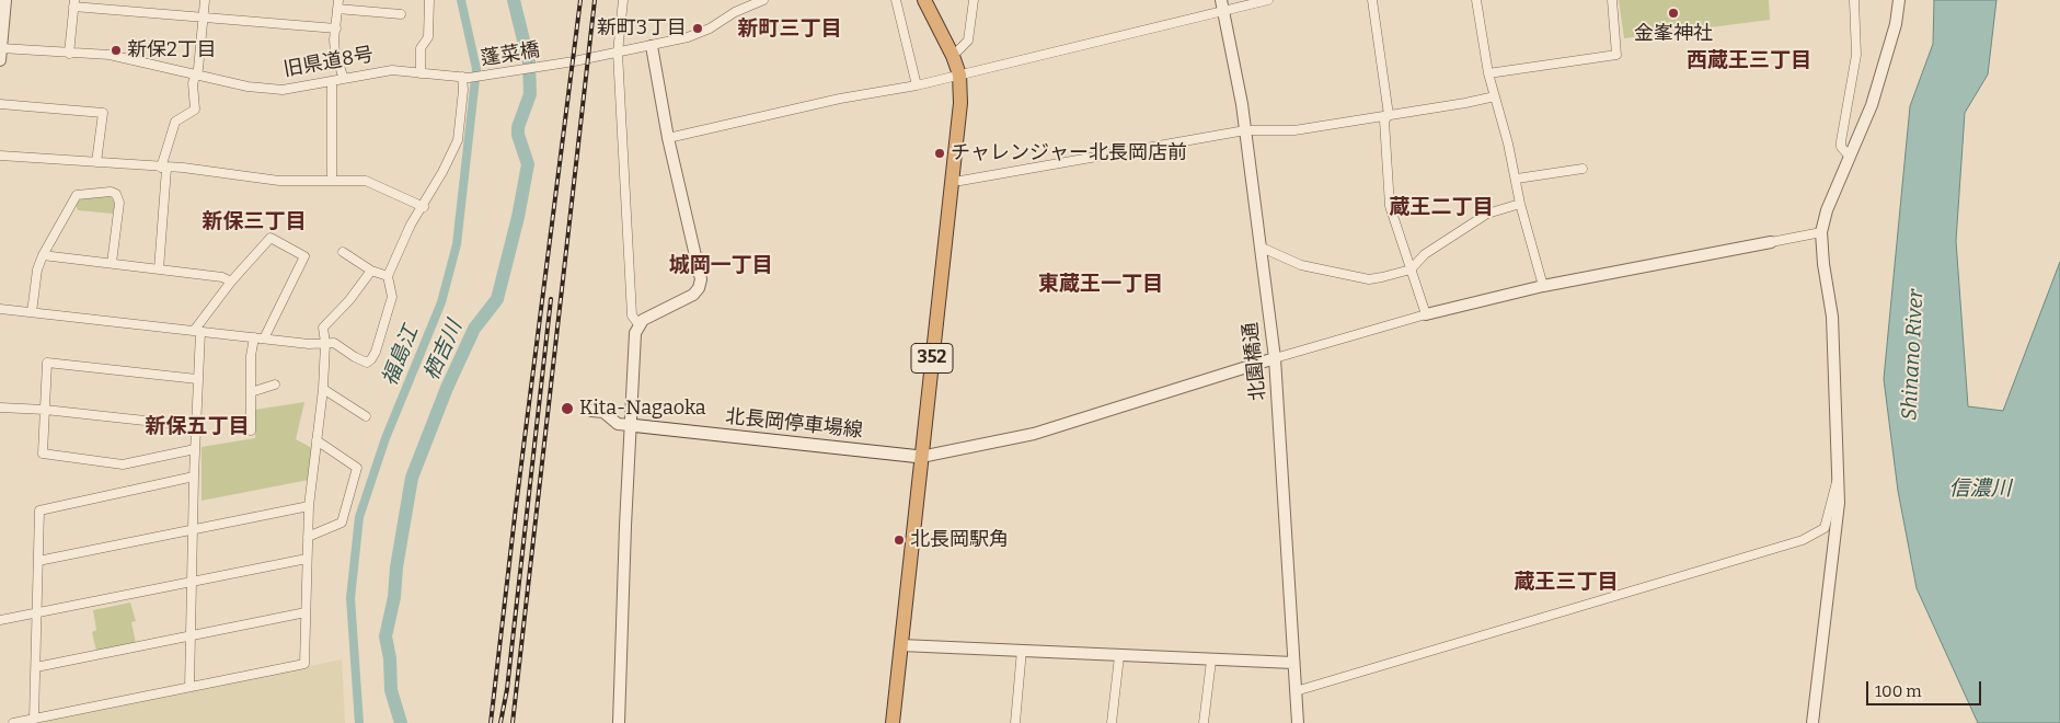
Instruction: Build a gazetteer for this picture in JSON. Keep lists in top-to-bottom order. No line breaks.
{"streets":{"highway":["352"],"main road":["北長岡停車場線"],"street":["蓬菜橋","旧県道8号","北園橋通"]},"crossings":[["蓬菜橋","旧県道8号"],["352","北長岡停車場線"]],"districts":["新町三丁目","西蔵王三丁目","蔵王二丁目","新保三丁目","城岡一丁目","東蔵王一丁目","新保五丁目","蔵王三丁目"],"water":["栖吉川","Shinano River","福島江","信濃川"],"places":["金峯神社","新町3丁目","新保2丁目","チャレンジャー北長岡店前","Kita-Nagaoka","北長岡駅角"],"scale_bar":"100 m"}
